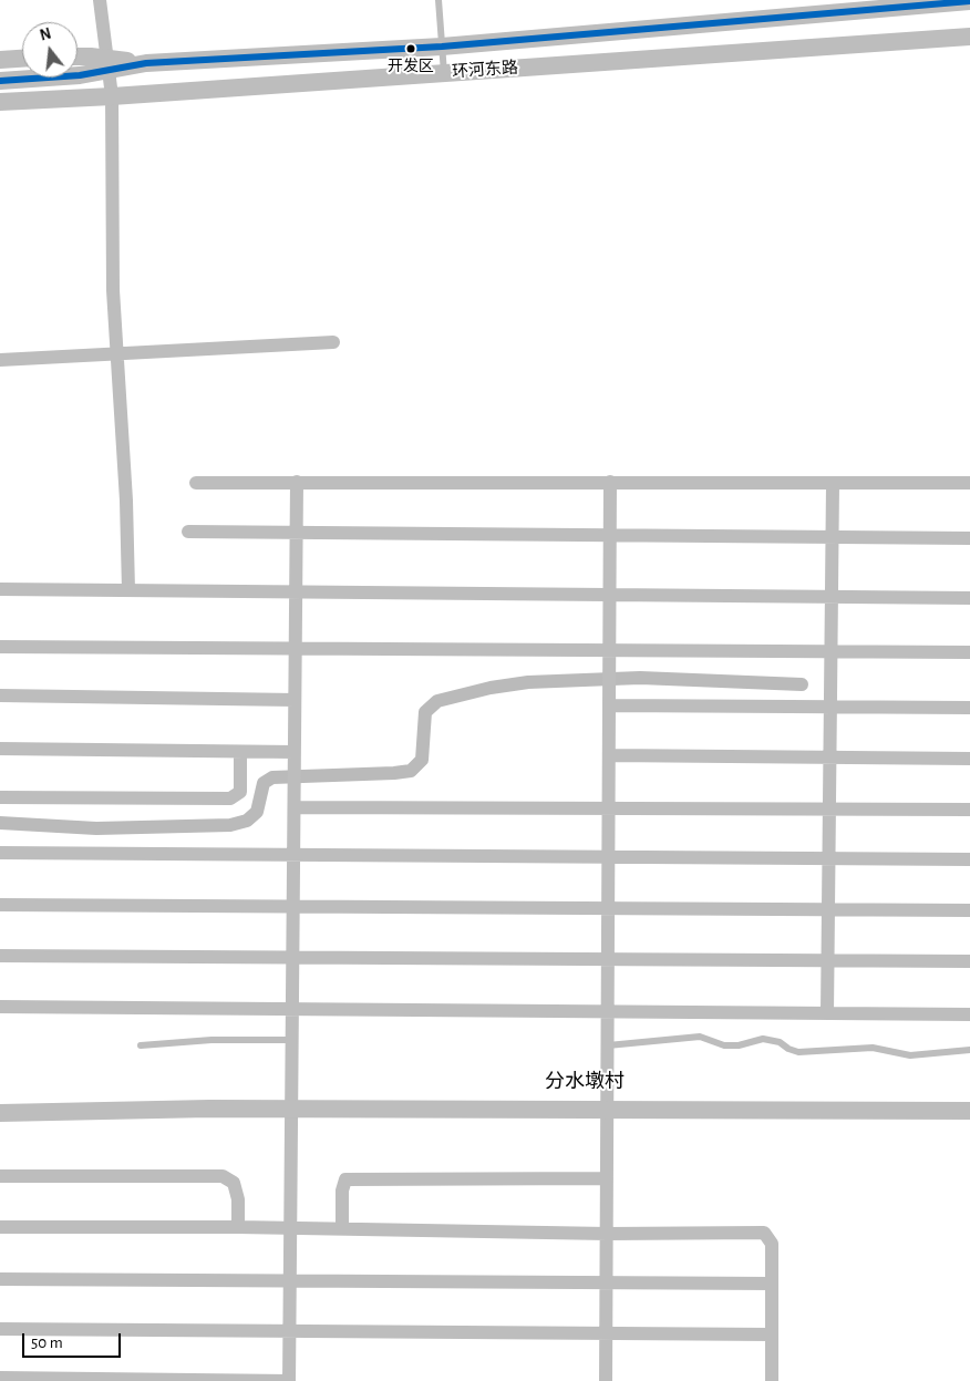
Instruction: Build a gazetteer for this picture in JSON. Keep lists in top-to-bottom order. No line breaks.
{"streets":{"street":["环河东路"]},"districts":["分水墩村"],"places":["开发区"],"scale_bar":"50 m","north":"top"}
